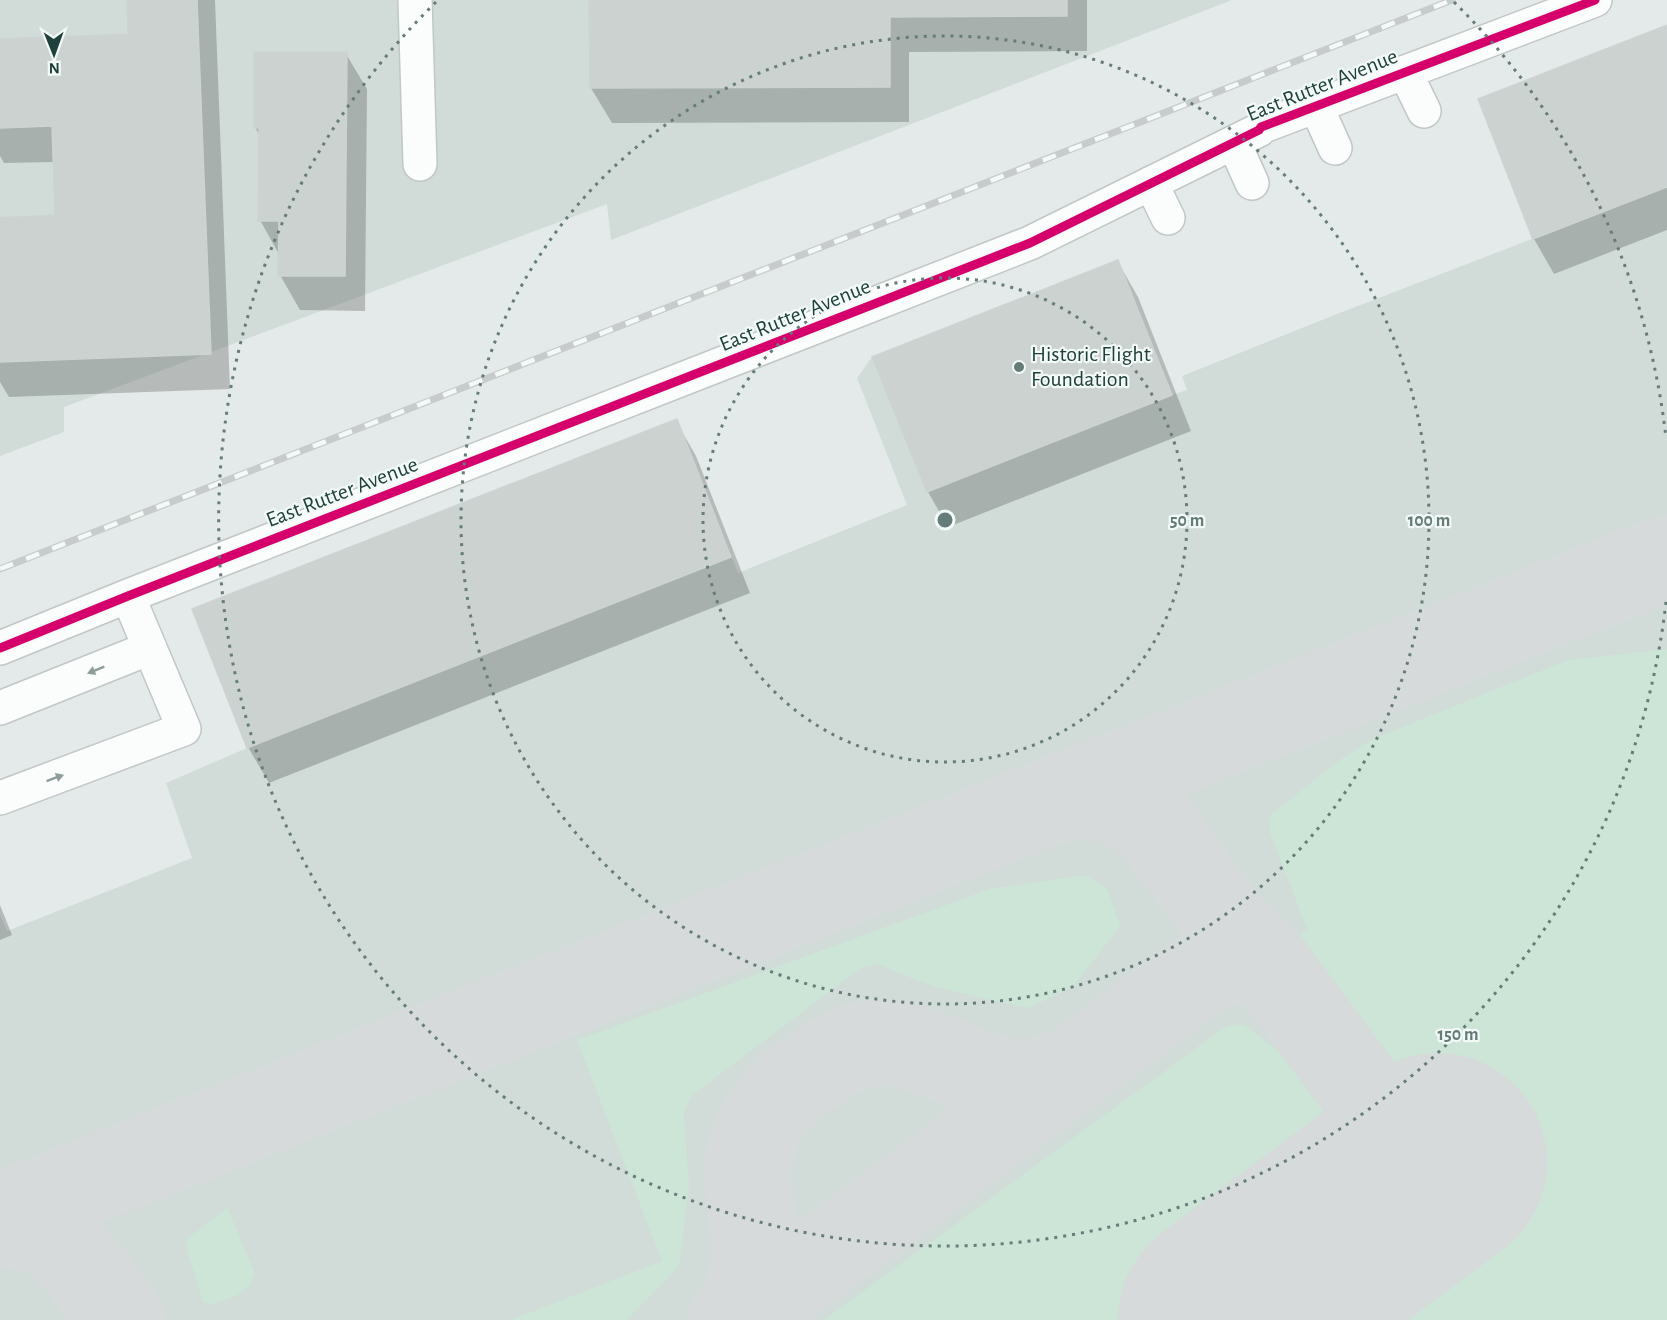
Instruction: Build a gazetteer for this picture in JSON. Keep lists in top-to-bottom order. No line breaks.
{"streets":{"street":["East Rutter Avenue"]},"places":["Historic Flight Foundation"],"north":"bottom","rings":["50 m","100 m","150 m"]}
